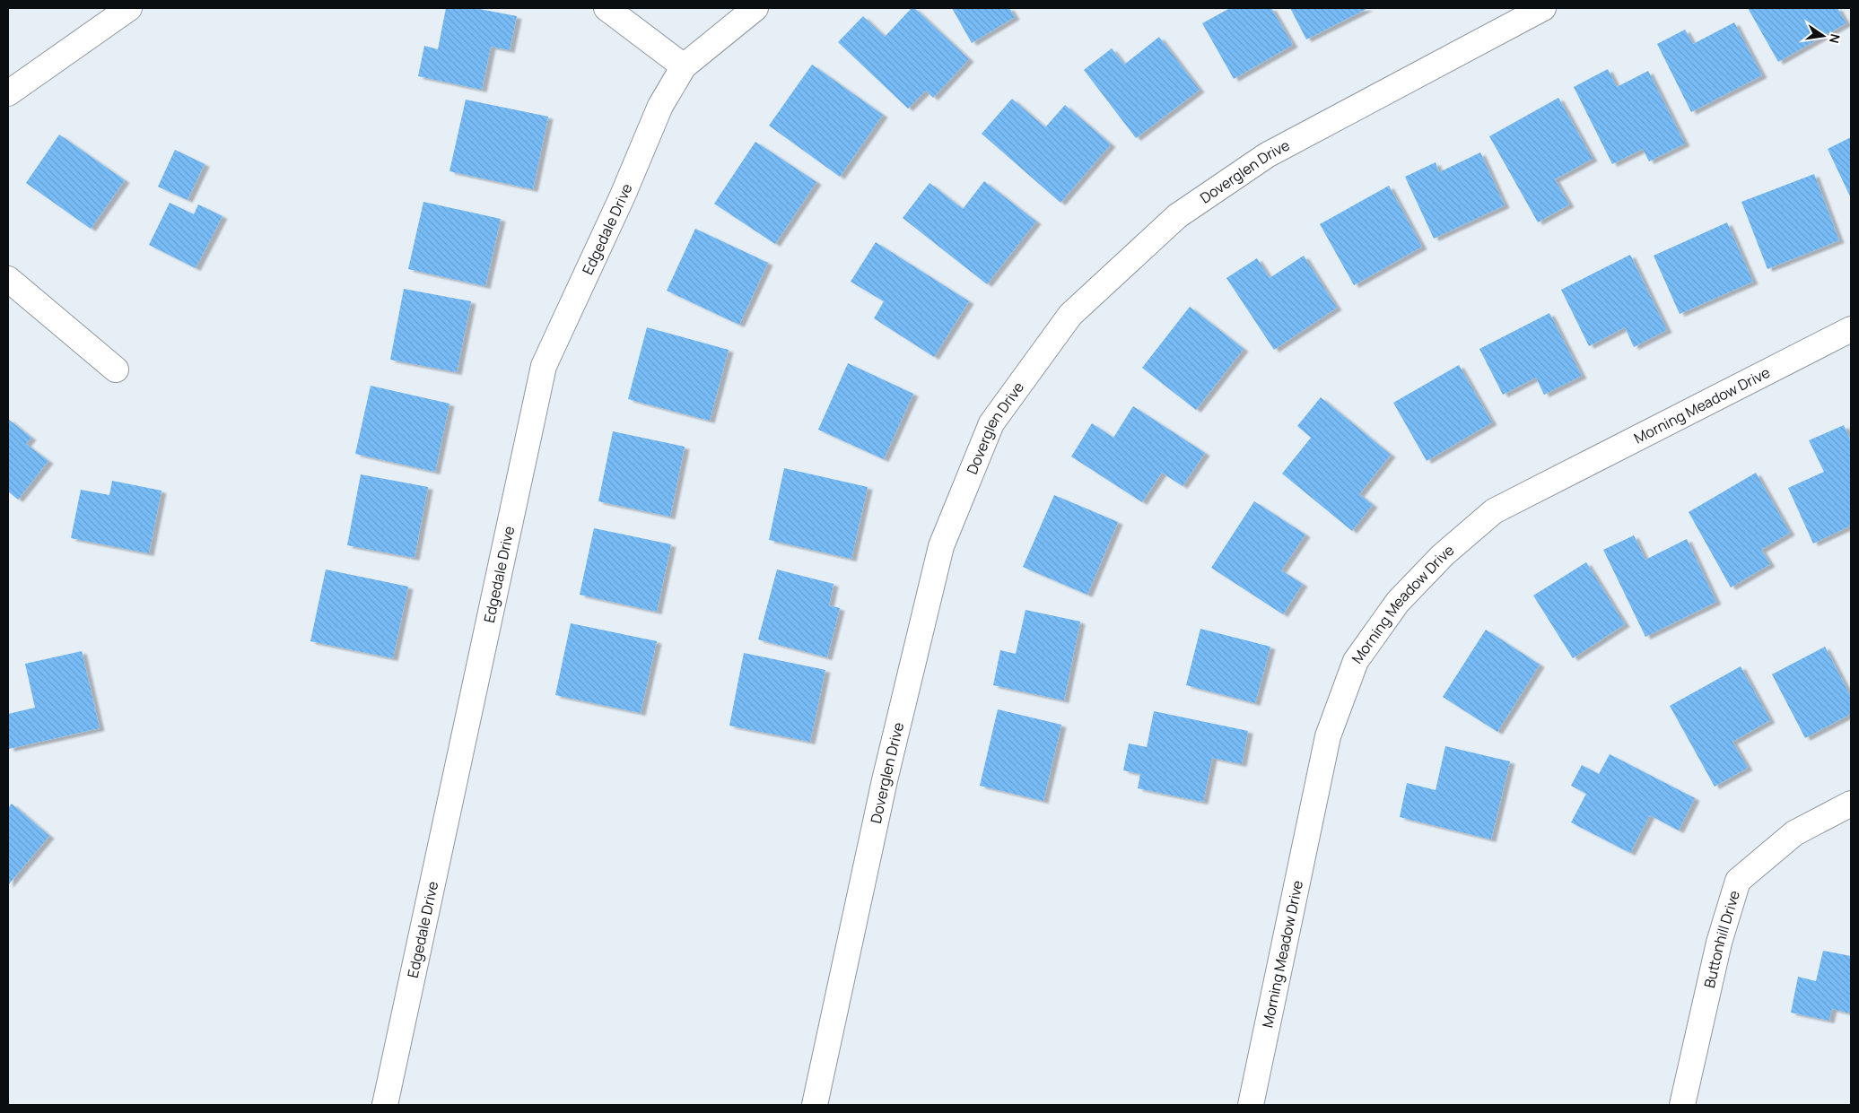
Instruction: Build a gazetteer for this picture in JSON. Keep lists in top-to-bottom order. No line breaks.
{"streets":{"street":["Doverglen Drive","Edgedale Drive","Morning Meadow Drive","Buttonhill Drive"]},"north":"right"}
